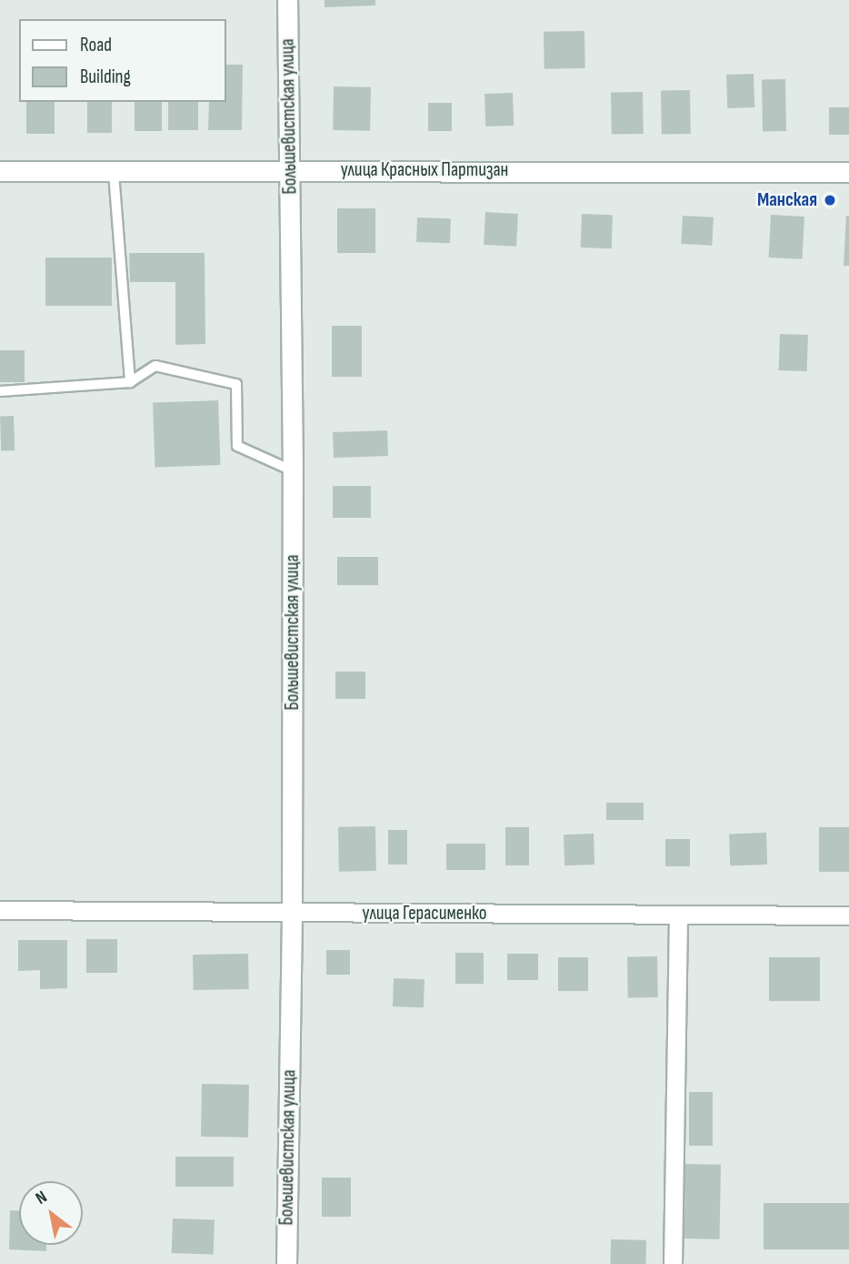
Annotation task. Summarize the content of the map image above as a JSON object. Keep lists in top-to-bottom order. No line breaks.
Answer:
{"streets":{"main road":["Большевистская улица","улица Красных Партизан"],"street":["улица Герасименко"]},"crossings":[["Большевистская улица","улица Красных Партизан"],["Большевистская улица","улица Герасименко"]],"places":["Манская"],"legend":["Road","Building"],"north":"top left"}
